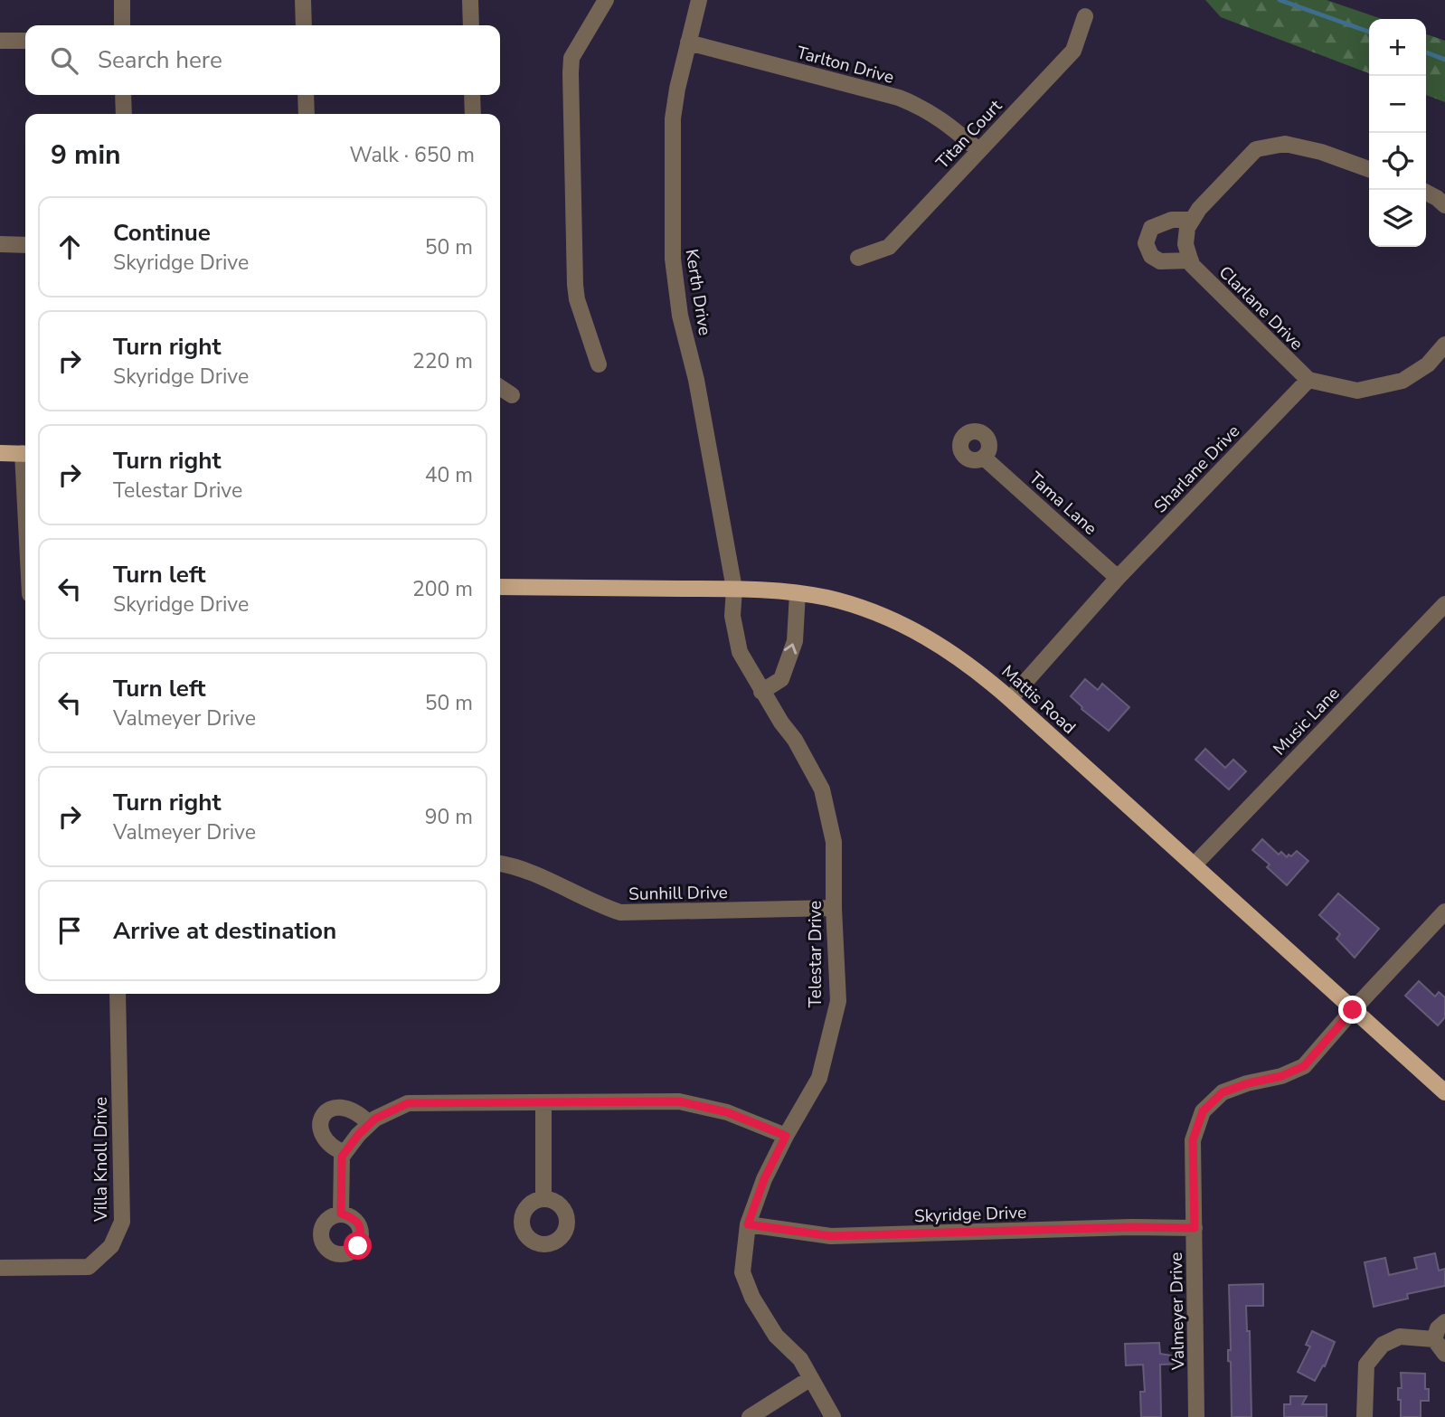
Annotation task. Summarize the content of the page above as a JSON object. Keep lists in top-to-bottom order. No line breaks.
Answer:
{"streets":{"main road":["Mattis Road"],"street":["Tarlton Drive","Titan Court","Kerth Drive","Clarlane Drive","Sharlane Drive","Tama Lane","Music Lane","Sunhill Drive","Telestar Drive","Villa Knoll Drive","Skyridge Drive","Valmeyer Drive"]},"crossings":[["Tarlton Drive","Titan Court"],["Tarlton Drive","Kerth Drive"],["Kerth Drive","Mattis Road"],["Kerth Drive","Telestar Drive"],["Clarlane Drive","Sharlane Drive"],["Sharlane Drive","Tama Lane"],["Sharlane Drive","Mattis Road"],["Mattis Road","Music Lane"],["Mattis Road","Telestar Drive"],["Mattis Road","Valmeyer Drive"],["Sunhill Drive","Telestar Drive"],["Telestar Drive","Skyridge Drive"],["Skyridge Drive","Valmeyer Drive"]],"page":{"map_buttons":["+","−"],"search":"Search here","heading":["9 min","Walk · 650 m"],"list":[["Continue","Skyridge Drive","50 m"],["Turn right","Skyridge Drive","220 m"],["Turn right","Telestar Drive","40 m"],["Turn left","Skyridge Drive","200 m"],["Turn left","Valmeyer Drive","50 m"],["Turn right","Valmeyer Drive","90 m"],"Arrive at destination"]}}
